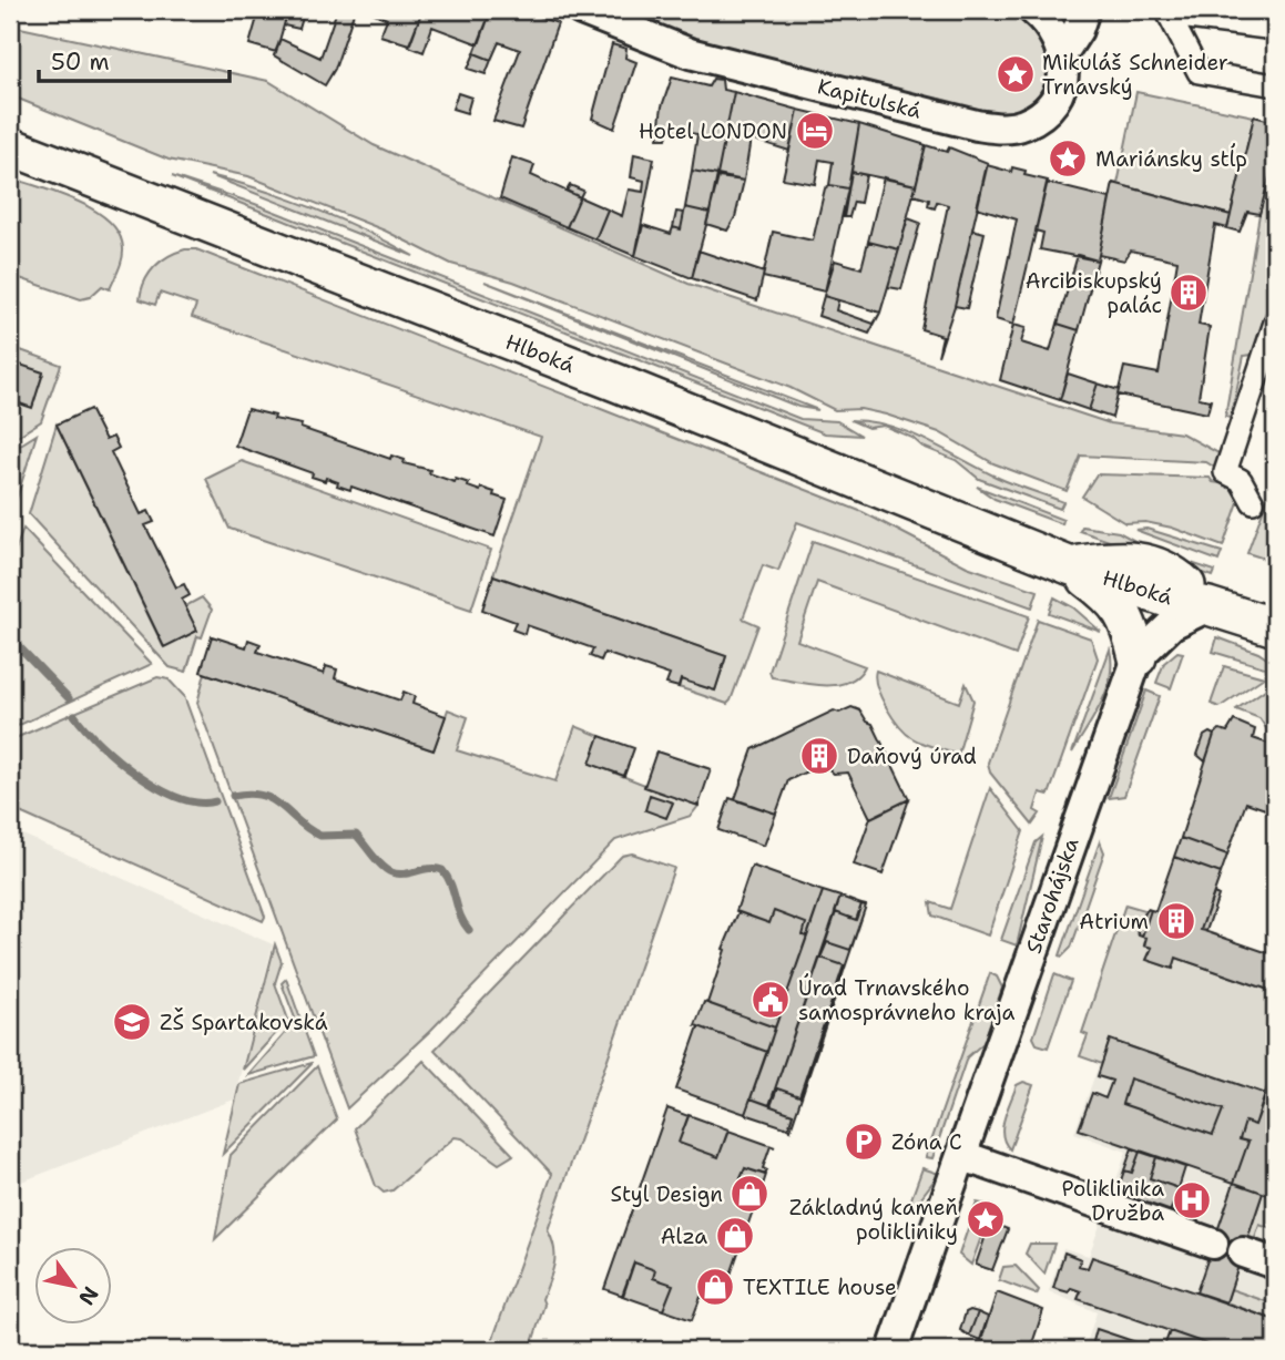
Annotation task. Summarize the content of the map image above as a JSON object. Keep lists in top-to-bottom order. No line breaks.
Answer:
{"streets":{"street":["Kapitulská","Hlboká","Starohájska"]},"crossings":[["Hlboká","Starohájska"]],"places":{"place":["Mikuláš Schneider Trnavský","Mariánsky stĺp","Základný kameň polikliniky"],"hotel":["Hotel LONDON"],"building":["Arcibiskupský palác","Daňový úrad","Atrium"],"public building":["Úrad Trnavského samosprávneho kraja"],"school or university":["ZŠ Spartakovská"],"parking":["Zóna C"],"shop":["Styl Design","Alza","TEXTILE house"],"hospital":["Poliklinika Družba"]},"scale_bar":"50 m","north":"bottom right"}
